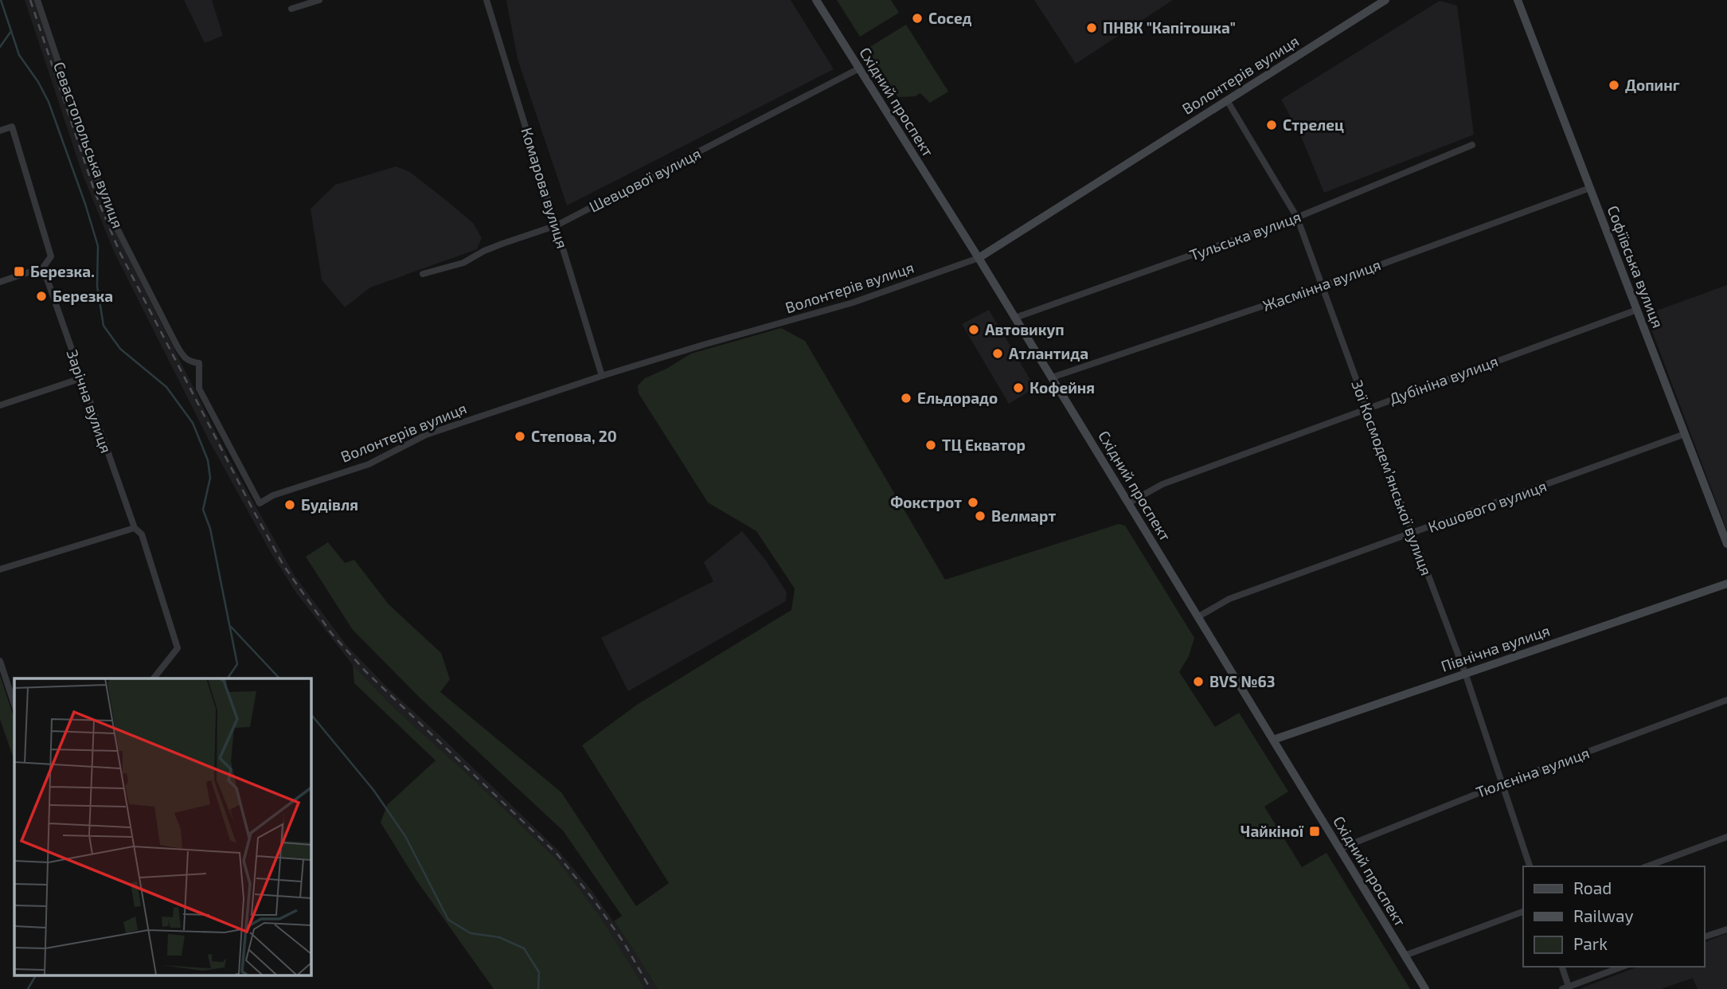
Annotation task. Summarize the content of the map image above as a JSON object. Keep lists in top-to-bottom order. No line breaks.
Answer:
{"streets":{"street":["Волонтерів вулиця","Східний проспект","Севастопольська вулиця","Шевцової вулиця","Комарова вулиця","Тульська вулиця","Софіївська вулиця","Жасмінна вулиця","Дубініна вулиця","Зарічна вулиця","Зої Космодем’янської вулиця","Кошового вулиця","Північна вулиця","Тюлєніна вулиця"]},"crossings":[["Волонтерів вулиця","Східний проспект"],["Волонтерів вулиця","Севастопольська вулиця"],["Волонтерів вулиця","Комарова вулиця"],["Волонтерів вулиця","Зої Космодем’янської вулиця"],["Східний проспект","Шевцової вулиця"],["Східний проспект","Тульська вулиця"],["Східний проспект","Жасмінна вулиця"],["Східний проспект","Дубініна вулиця"],["Східний проспект","Кошового вулиця"],["Східний проспект","Північна вулиця"],["Східний проспект","Тюлєніна вулиця"],["Шевцової вулиця","Комарова вулиця"],["Тульська вулиця","Зої Космодем’янської вулиця"],["Софіївська вулиця","Жасмінна вулиця"],["Софіївська вулиця","Дубініна вулиця"],["Софіївська вулиця","Кошового вулиця"],["Жасмінна вулиця","Зої Космодем’янської вулиця"],["Дубініна вулиця","Зої Космодем’янської вулиця"],["Зої Космодем’янської вулиця","Кошового вулиця"],["Зої Космодем’янської вулиця","Північна вулиця"],["Зої Космодем’янської вулиця","Тюлєніна вулиця"]],"places":{"other":["Сосед","ПНВК \"Капітошка\"","Допинг","Стрелец","Березка","Автовикуп","Атлантида","Кофейня","Ельдорадо","Степова, 20","ТЦ Екватор","Фокстрот","Будівля","Велмарт","BVS №63"],"transit":["Березка.","Чайкіної"]},"legend":["Road","Railway","Park"]}
